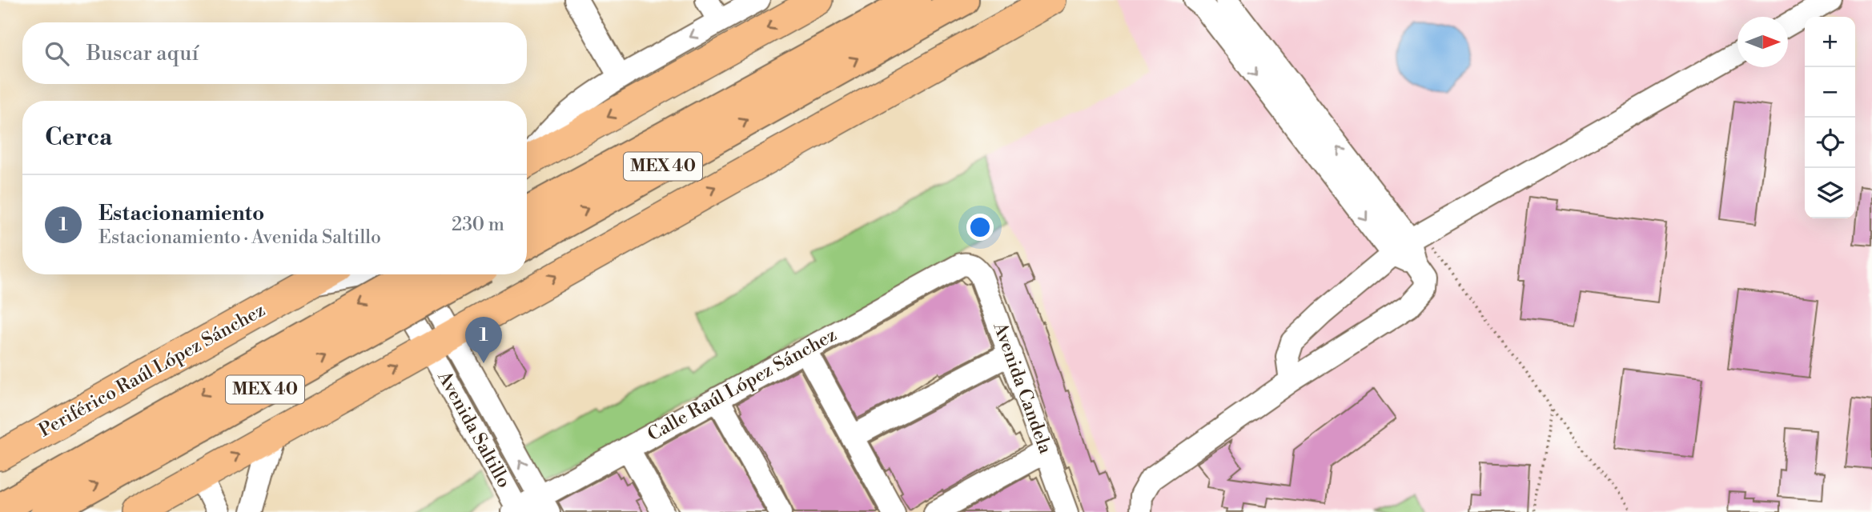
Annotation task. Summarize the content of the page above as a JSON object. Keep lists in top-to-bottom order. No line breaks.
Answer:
{"streets":{"highway":["MEX 40"],"main road":["Periférico Raúl López Sánchez"],"street":["Calle Raúl López Sánchez","Avenida Candela","Avenida Saltillo"]},"crossings":[["Periférico Raúl López Sánchez","Avenida Saltillo"],["Calle Raúl López Sánchez","Avenida Candela"],["Calle Raúl López Sánchez","Avenida Saltillo"]],"north":"right","page":{"map_buttons":["+","−"],"search":"Buscar aquí","heading":"Cerca","list":[{"mark":"1","name":"Estacionamiento","note":"Estacionamiento · Avenida Saltillo","value":"230 m"}],"pins":"1"}}
